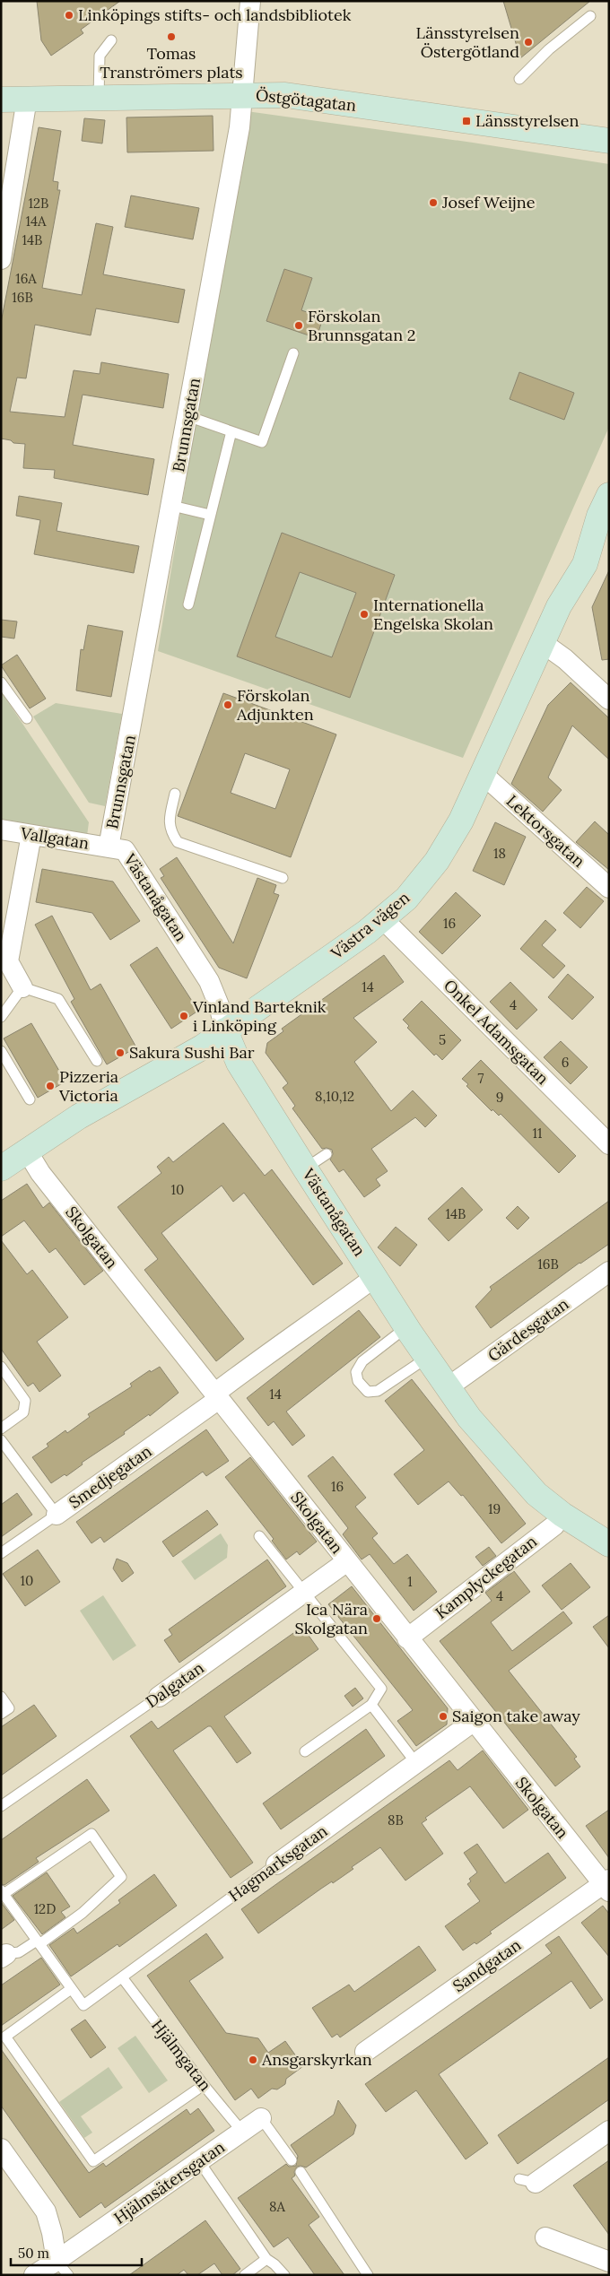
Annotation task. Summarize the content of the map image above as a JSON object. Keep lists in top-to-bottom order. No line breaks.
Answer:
{"streets":{"main road":["Östgötagatan","Västanågatan","Västra vägen"],"street":["Brunnsgatan","Lektorsgatan","Vallgatan","Onkel Adamsgatan","Skolgatan","Gärdesgatan","Smedjegatan","Kamplyckegatan","Dalgatan","Hagmarksgatan","Sandgatan","Hjälmsätersgatan"],"lane":["Hjälmgatan"]},"crossings":[["Östgötagatan","Brunnsgatan"],["Brunnsgatan","Vallgatan"],["Brunnsgatan","Västanågatan"],["Lektorsgatan","Västra vägen"],["Vallgatan","Västanågatan"],["Västanågatan","Västra vägen"],["Västanågatan","Gärdesgatan"],["Västanågatan","Smedjegatan"],["Västanågatan","Kamplyckegatan"],["Västra vägen","Onkel Adamsgatan"],["Västra vägen","Skolgatan"],["Skolgatan","Smedjegatan"],["Skolgatan","Kamplyckegatan"],["Skolgatan","Dalgatan"],["Skolgatan","Hagmarksgatan"],["Skolgatan","Sandgatan"],["Hagmarksgatan","Hjälmgatan"],["Hjälmgatan","Hjälmsätersgatan"]],"places":{"other":["Linköpings stifts- och landsbibliotek","Tomas Tranströmers plats","Länsstyrelsen Östergötland","Josef Weijne","Förskolan Brunnsgatan 2","Internationella Engelska Skolan","Förskolan Adjunkten","Vinland Barteknik i Linköping","Sakura Sushi Bar","Pizzeria Victoria","Ica Nära Skolgatan","Saigon take away","Ansgarskyrkan"],"transit":["Länsstyrelsen"]},"house_numbers":["12B","14A","14B","16A","16B","18","16","14","4","5","6","7","8,10,12","9","11","10","14B","16B","14","16","19","10","1","4","8B","12D","8A"],"scale_bar":"50 m"}
